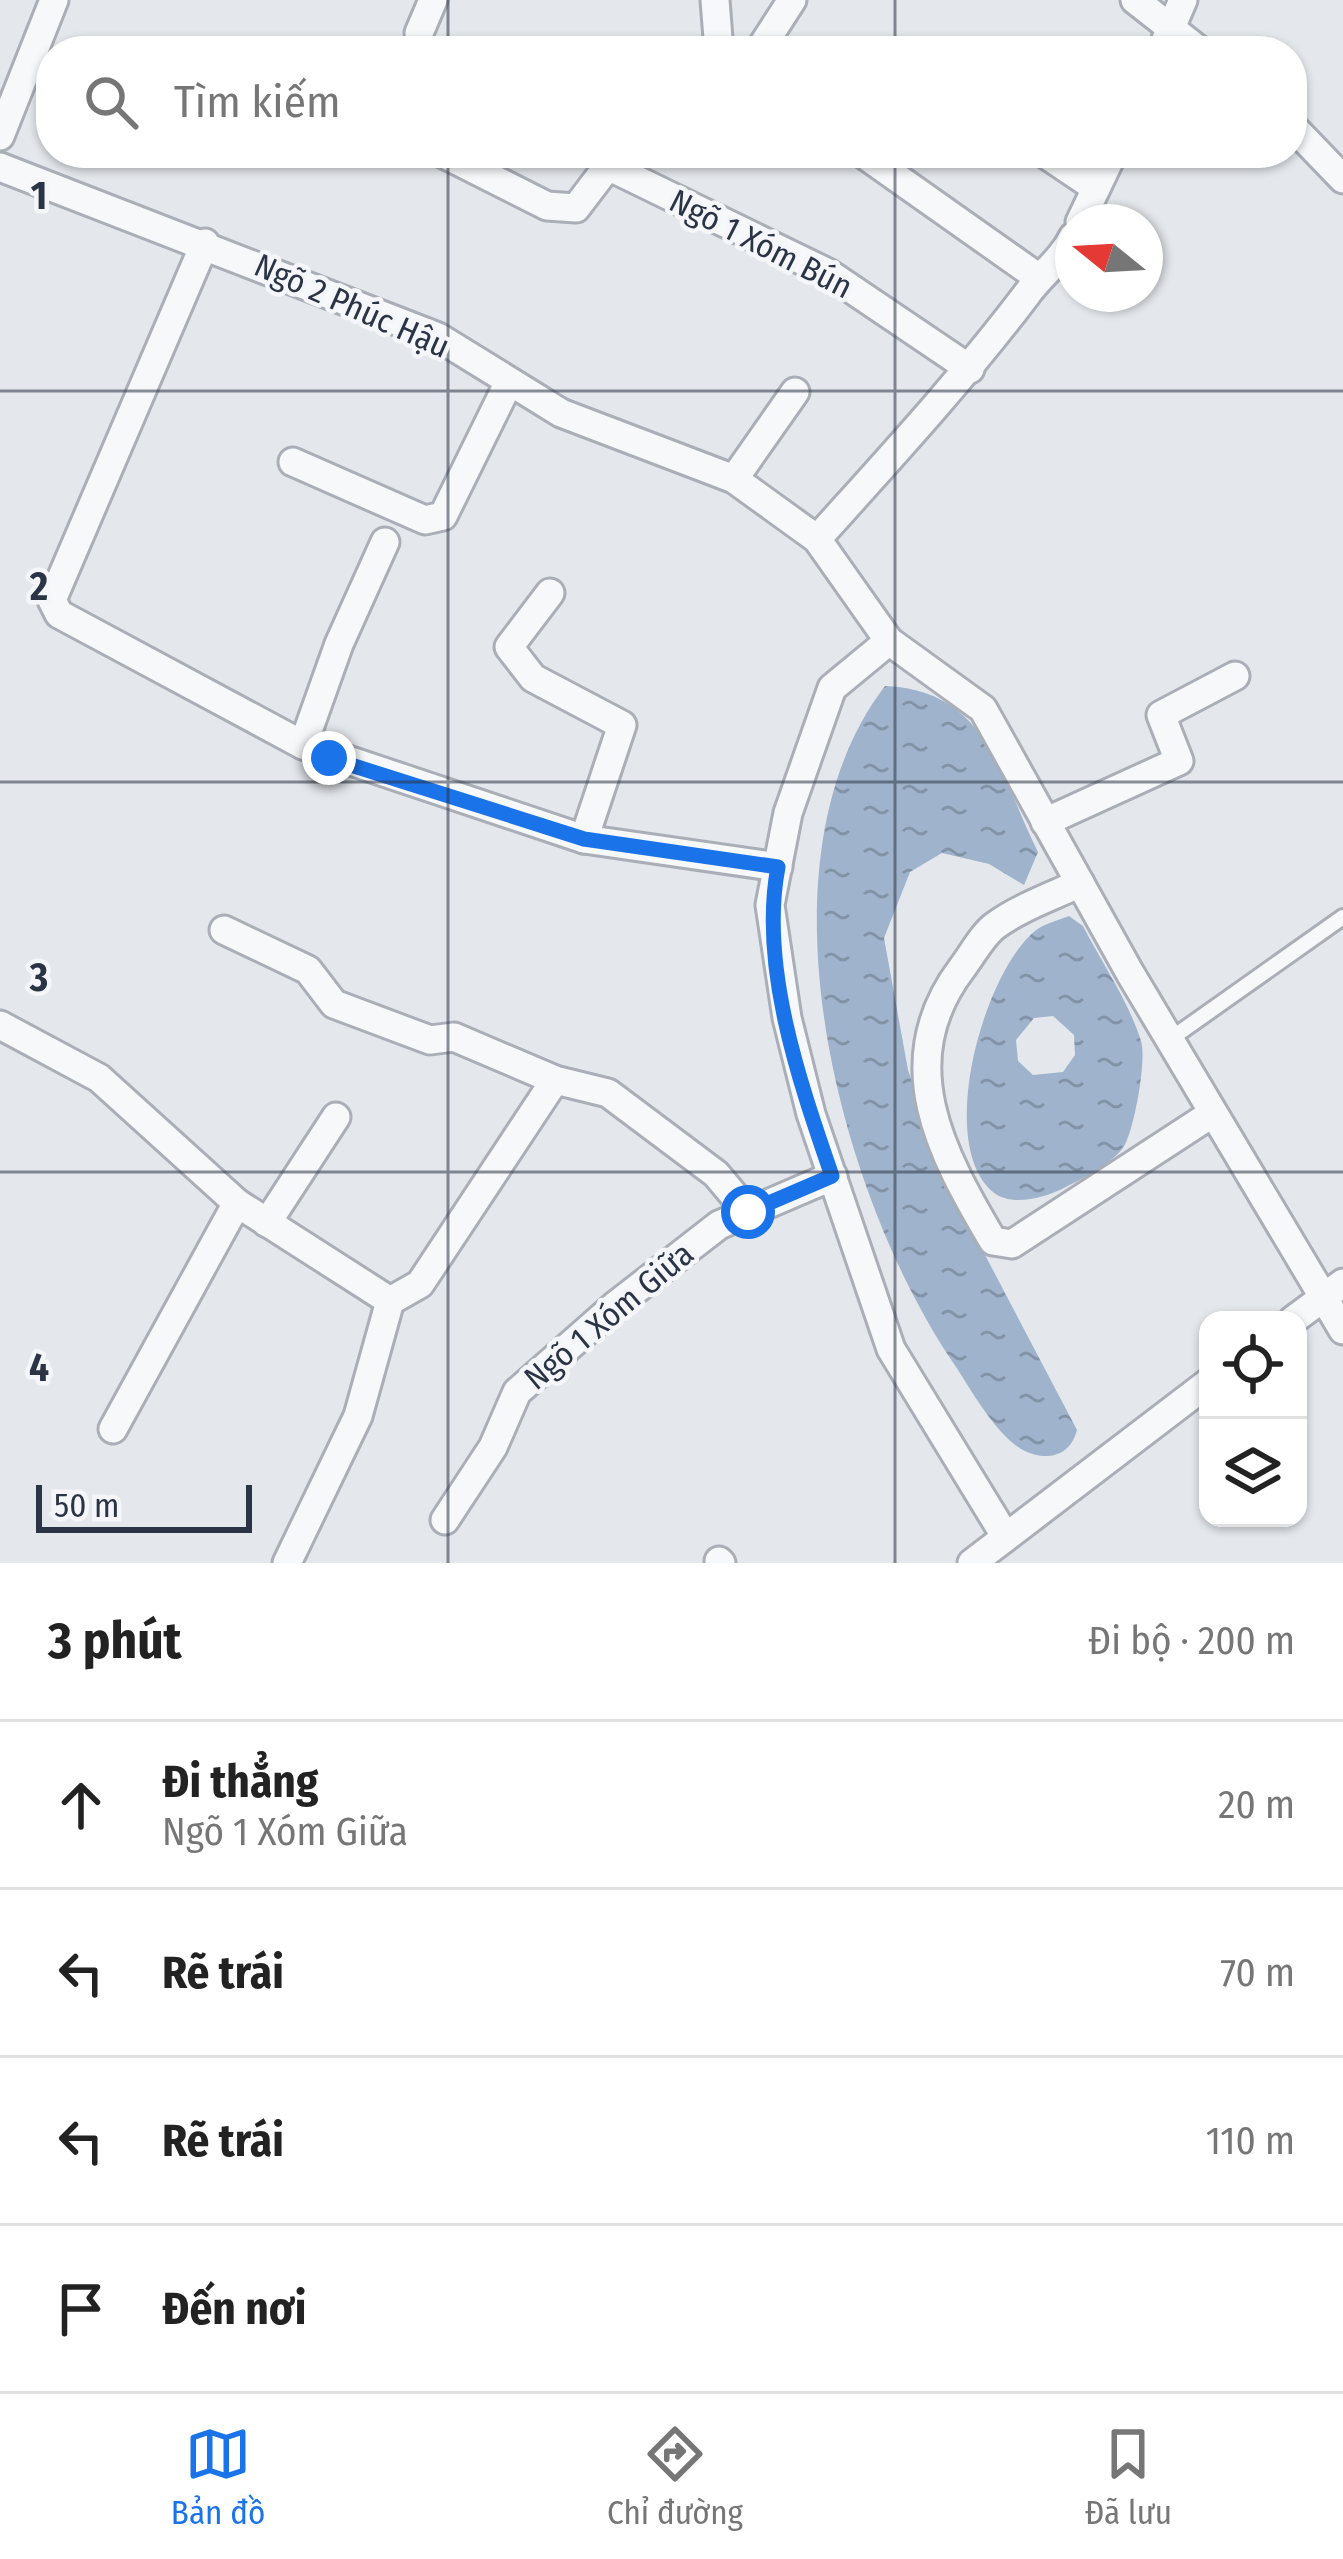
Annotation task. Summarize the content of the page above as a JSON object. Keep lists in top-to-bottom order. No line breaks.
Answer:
{"streets":{"street":["Ngõ 1 Xóm Bún","Ngõ 2 Phúc Hậu","Ngõ 1 Xóm Giữa"]},"scale_bar":"50 m","north":"left","page":{"search":"Tìm kiếm","scale":"50 m","heading":["3 phút","Đi bộ · 200 m"],"list":[["Đi thẳng","Ngõ 1 Xóm Giữa","20 m"],["Rẽ trái","70 m"],["Rẽ trái","110 m"],"Đến nơi"],"nav":["Bản đồ","Chỉ đường","Đã lưu"]},"grid":{"rows":["1","2","3","4"]}}
